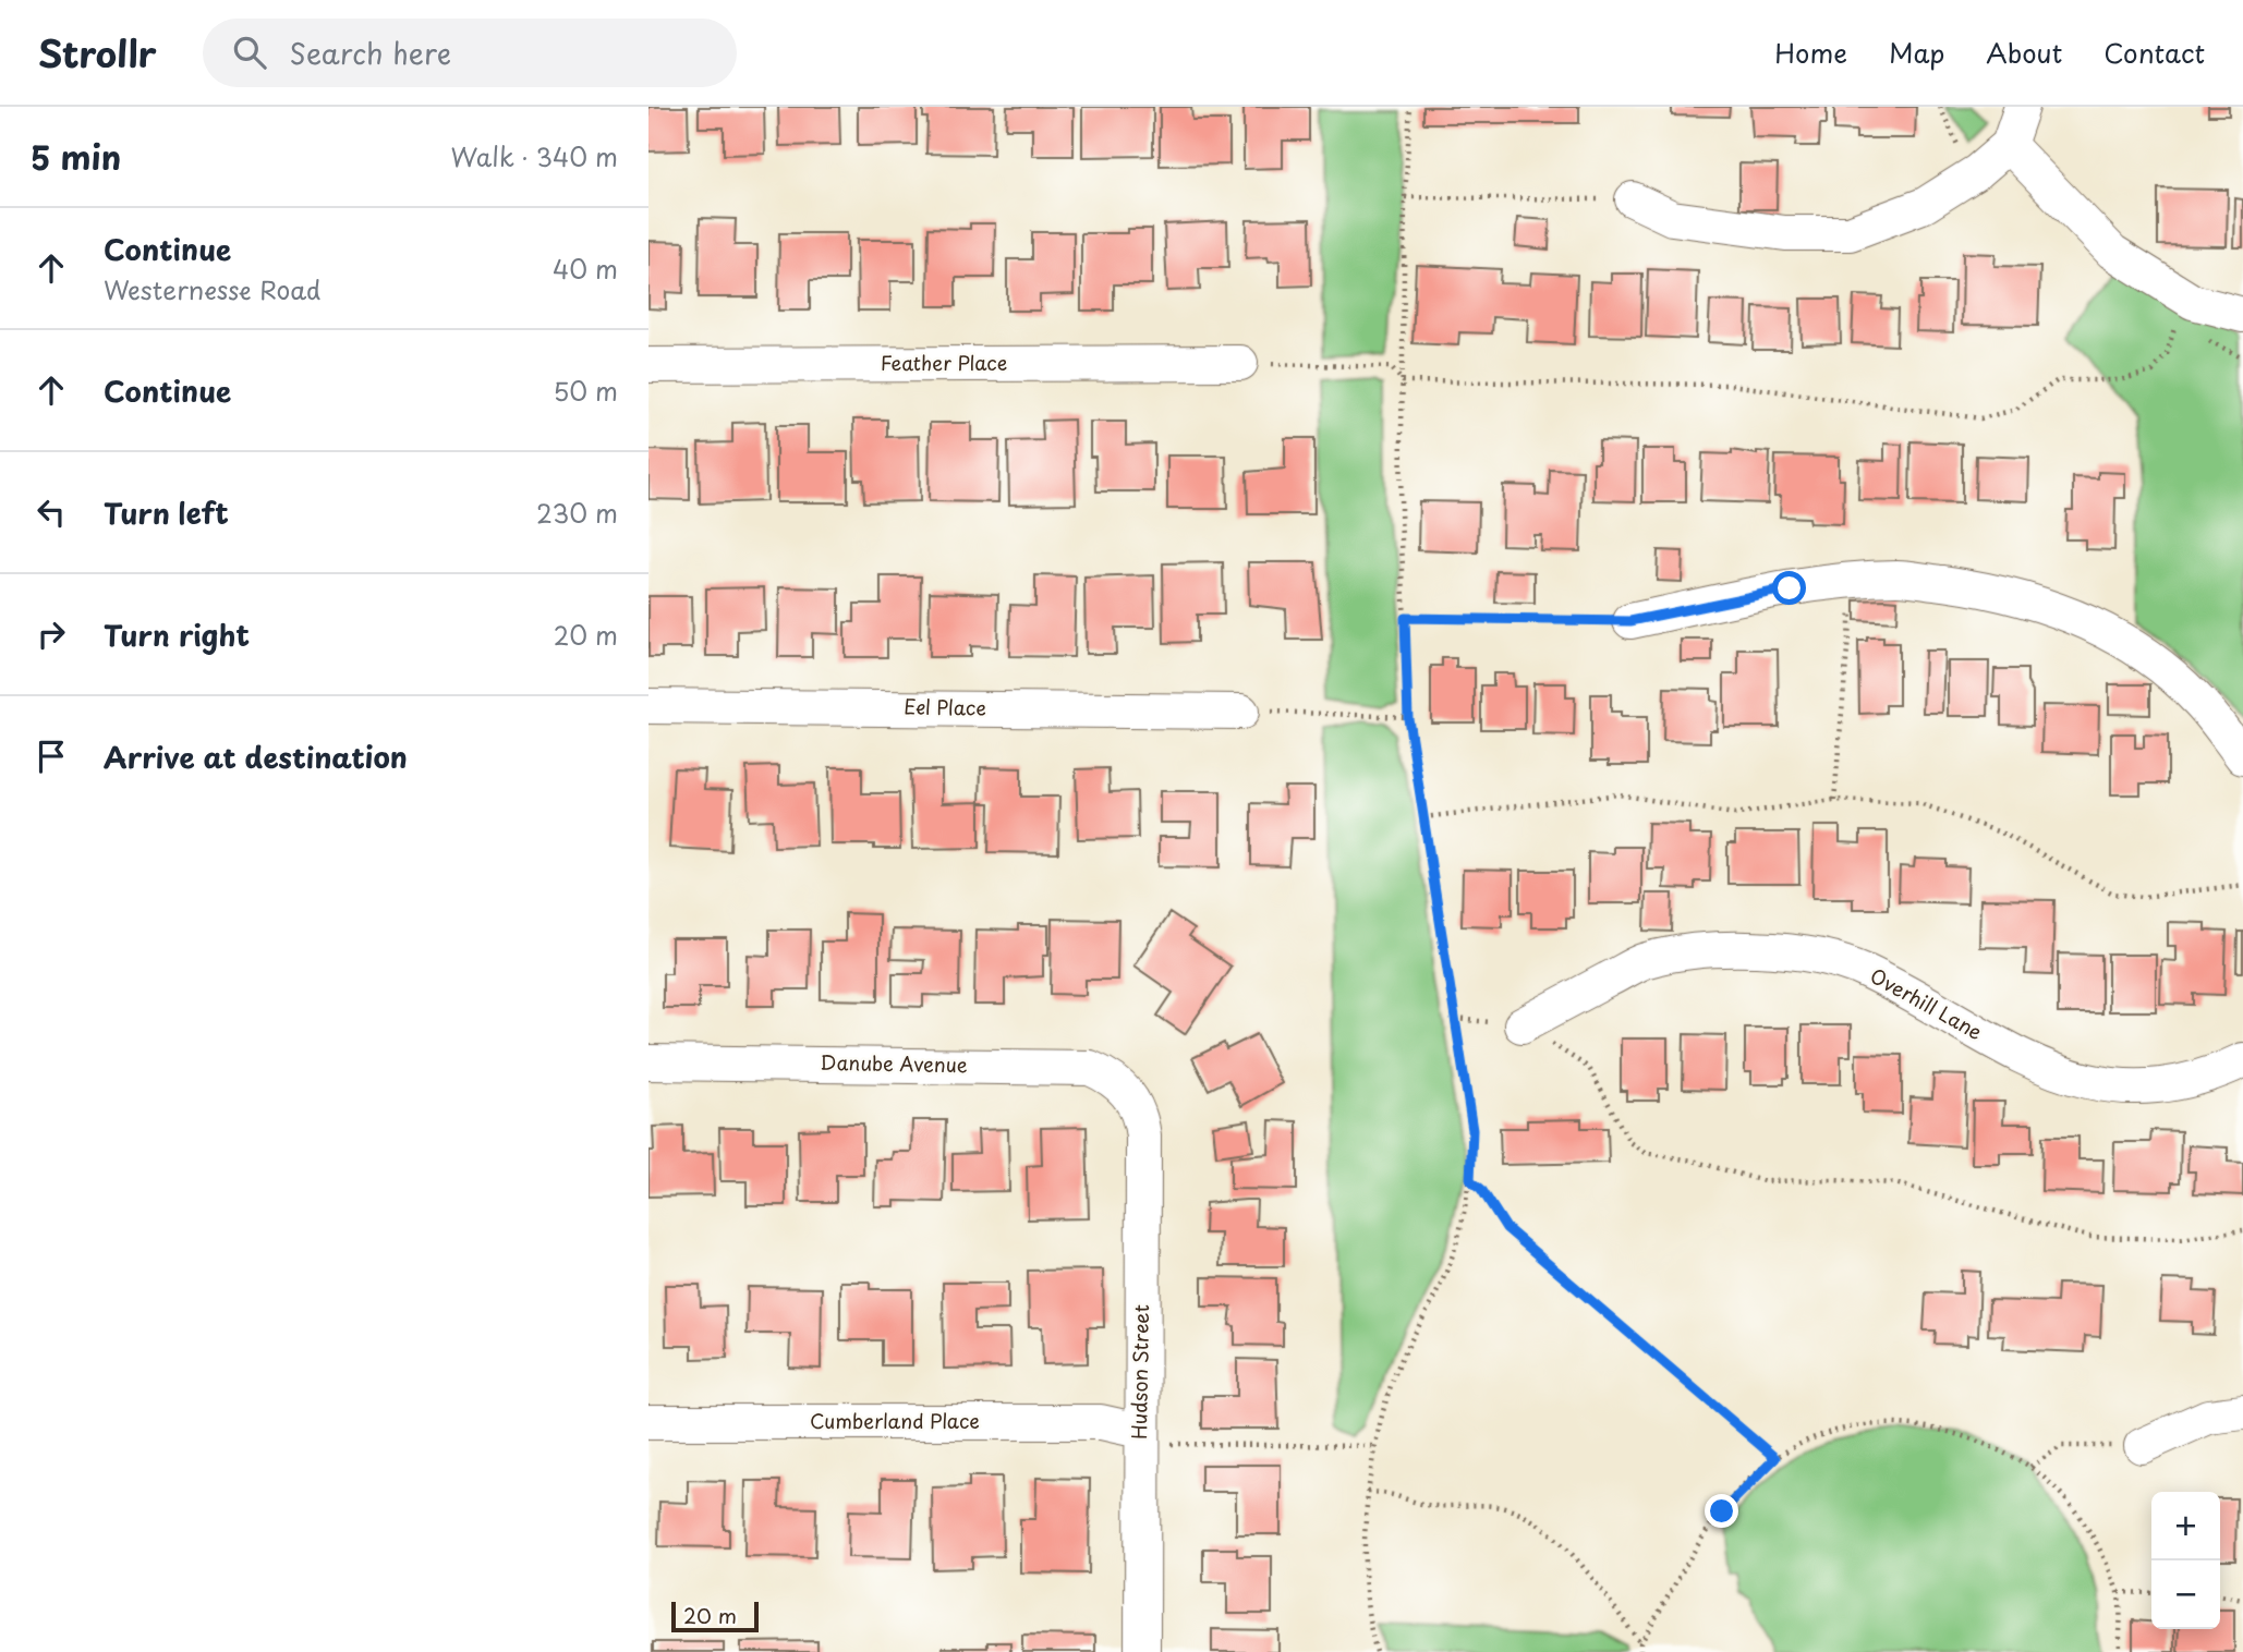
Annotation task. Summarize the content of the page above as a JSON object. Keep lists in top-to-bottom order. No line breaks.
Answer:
{"streets":{"street":["Feather Place","Eel Place","Overhill Lane","Danube Avenue","Hudson Street","Cumberland Place"]},"crossings":[["Danube Avenue","Hudson Street"],["Hudson Street","Cumberland Place"]],"scale_bar":"20 m","page":{"header":"Strollr","search":"Search here","nav":["Home","Map","About","Contact"],"heading":["5 min","Walk · 340 m"],"list":[["Continue","Westernesse Road","40 m"],["Continue","50 m"],["Turn left","230 m"],["Turn right","20 m"],"Arrive at destination"],"map_buttons":["+","−"],"scale":"20 m"}}
